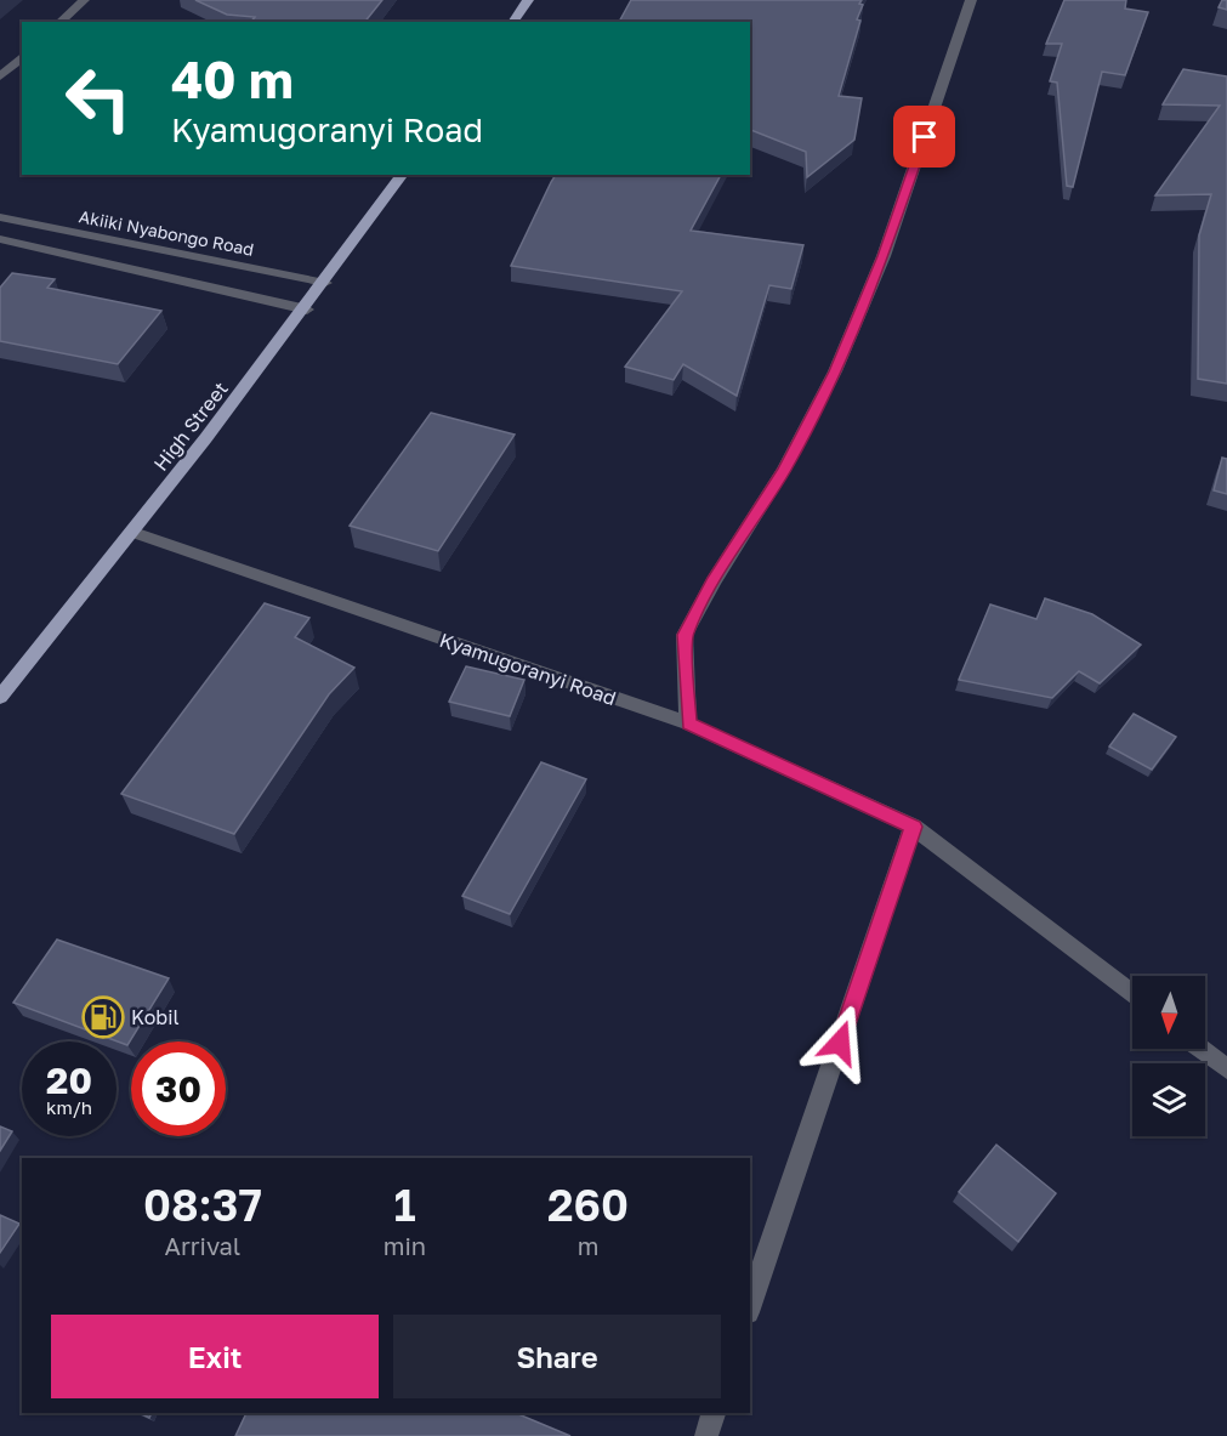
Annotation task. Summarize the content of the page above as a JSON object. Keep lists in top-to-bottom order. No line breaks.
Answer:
{"streets":{"main road":["High Street"],"street":["Akiiki Nyabongo Road","Kyamugoranyi Road"]},"crossings":[["Akiiki Nyabongo Road","High Street"],["High Street","Kyamugoranyi Road"]],"places":{"fuel station":["Kobil"]},"north":"bottom","page":{"turn":["40 m","Kyamugoranyi Road"],"speed":"20 km/h","limit":"30","eta":["08:37","Arrival","1","min","260","m"],"buttons":["Exit","Share"]}}
